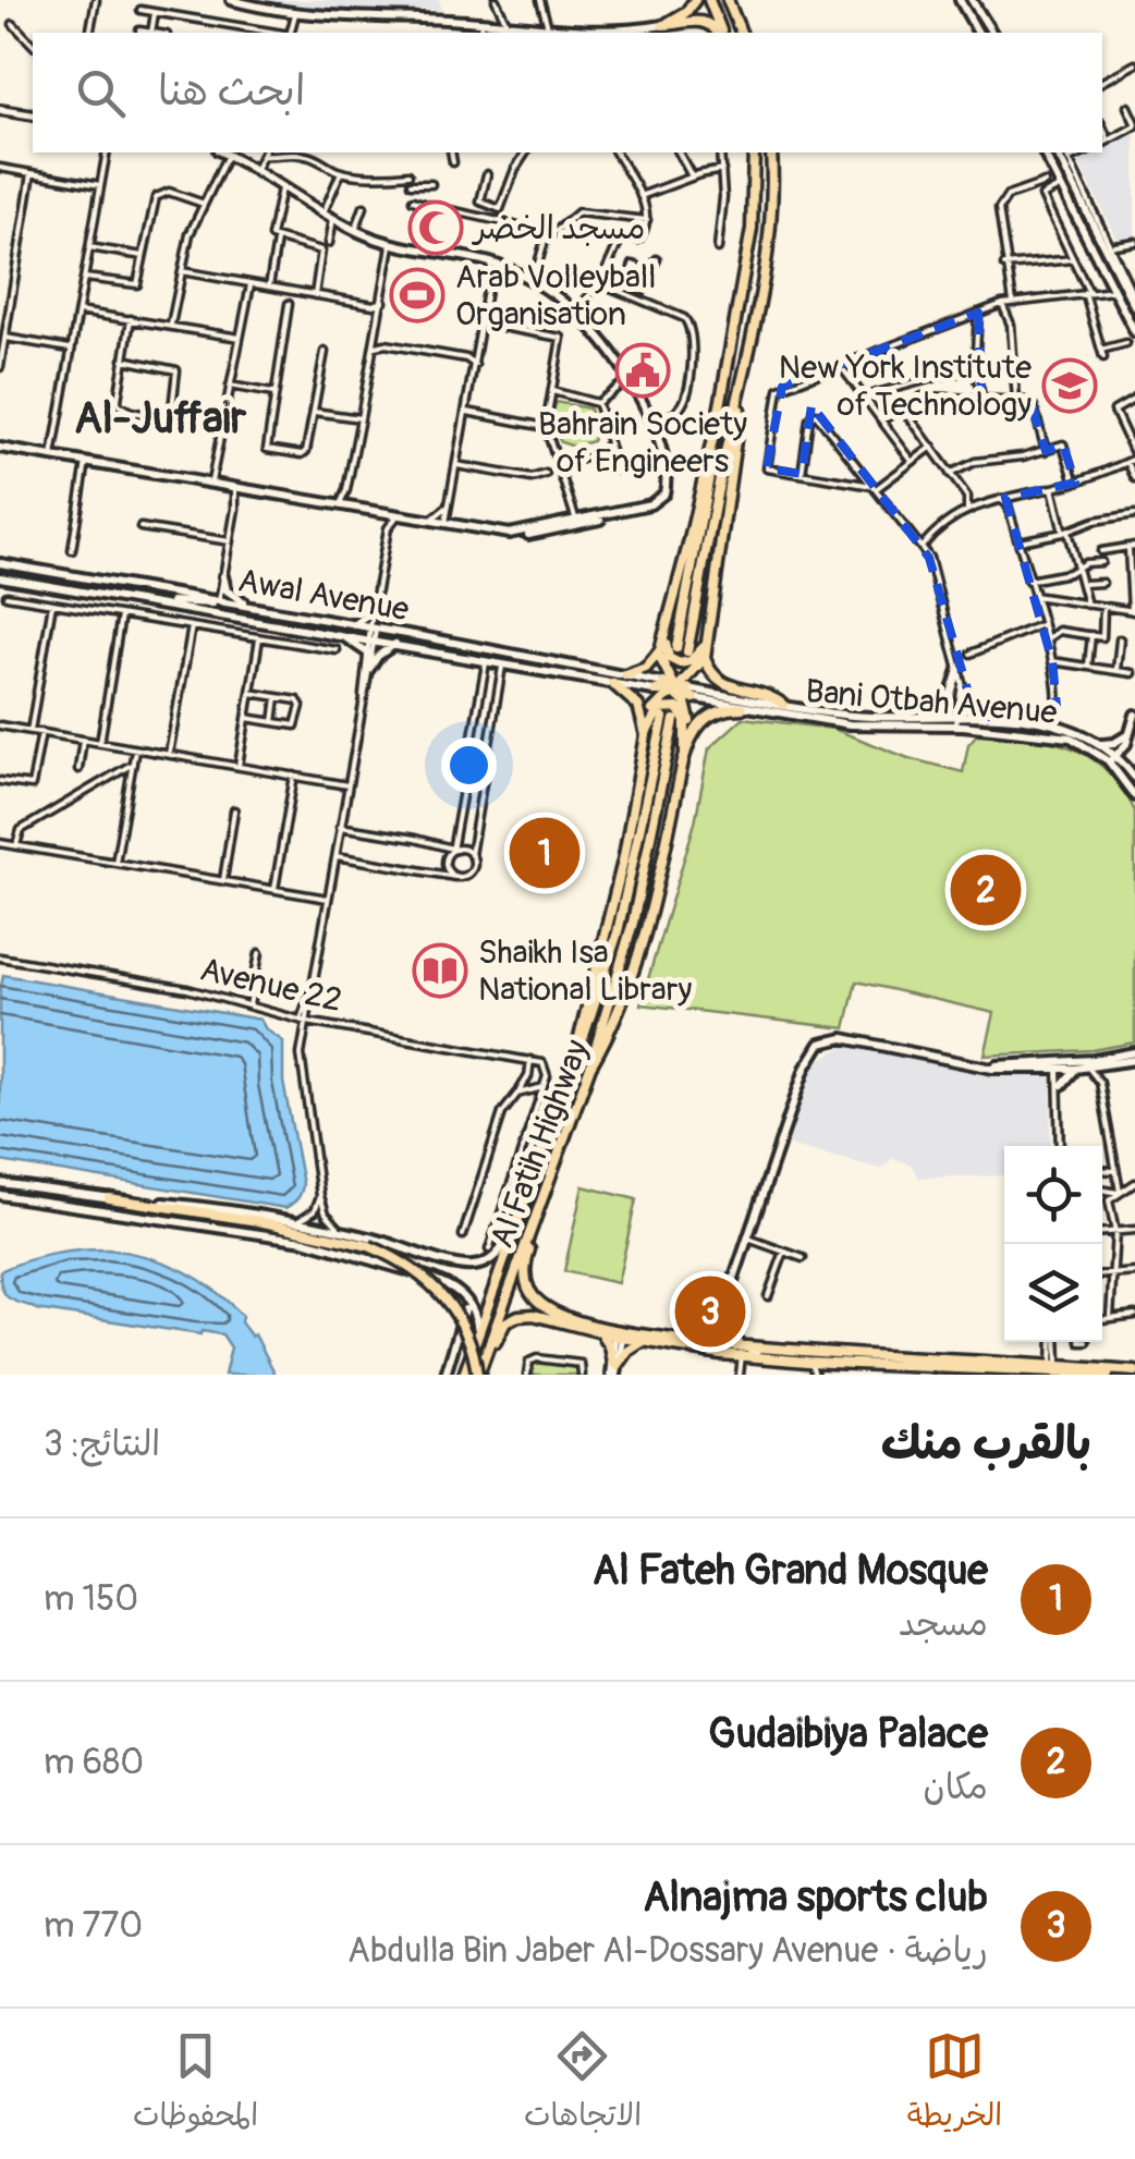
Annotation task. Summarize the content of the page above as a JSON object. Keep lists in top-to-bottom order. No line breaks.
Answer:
{"streets":{"main road":["Al Fatih Highway"],"street":["Awal Avenue","Bani Otbah Avenue","Avenue 22"]},"crossings":[["Awal Avenue","Bani Otbah Avenue"],["Bani Otbah Avenue","Al Fatih Highway"]],"districts":["Al-Juffair"],"places":{"mosque":["مسجد الخضر"],"sports":["Arab Volleyball Organisation"],"public building":["Bahrain Society of Engineers"],"school or university":["New York Institute of Technology"],"library":["Shaikh Isa National Library"]},"page":{"search":"ابحث هنا","pins":["1","2","3"],"heading":["بالقرب منك","النتائج: 3"],"list":[{"mark":"1","name":"Al Fateh Grand Mosque","note":"مسجد","value":"150 m"},{"mark":"2","name":"Gudaibiya Palace","note":"مكان","value":"680 m"},{"mark":"3","name":"Alnajma sports club","note":"رياضة · Abdulla Bin Jaber Al-Dossary Avenue","value":"770 m"}],"nav":["الخريطة","الاتجاهات","المحفوظات"]}}
